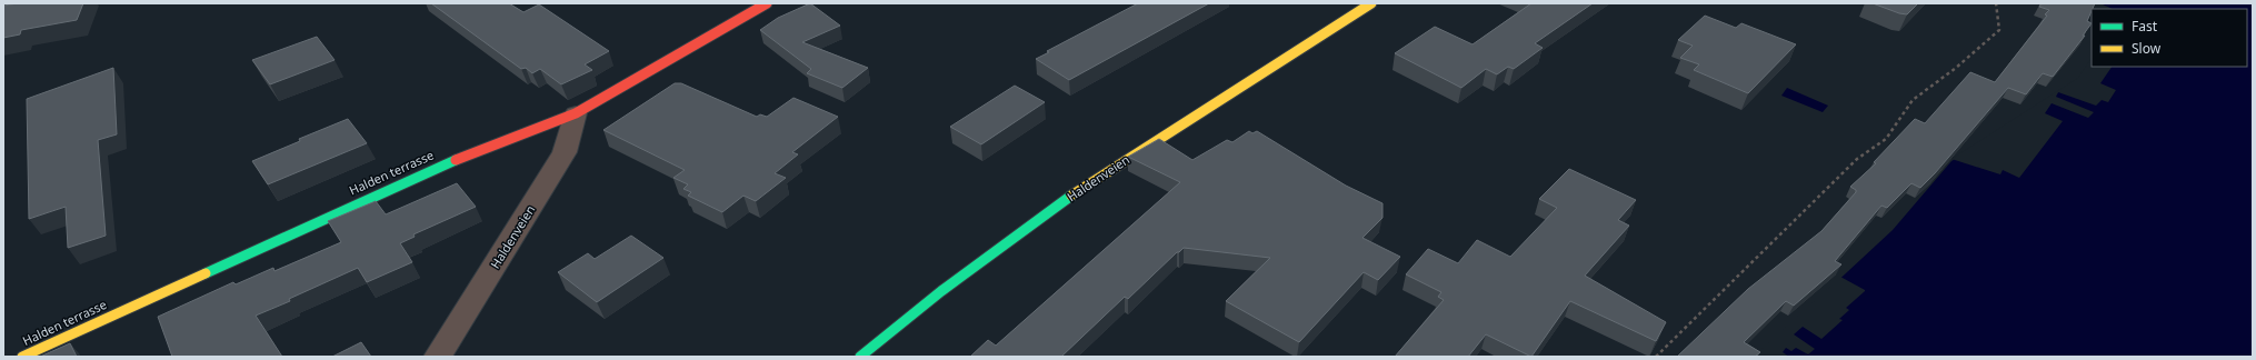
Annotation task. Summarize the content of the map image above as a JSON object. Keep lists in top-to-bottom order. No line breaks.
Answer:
{"streets":{"street":["Halden terrasse","Haldenveien"]},"crossings":[["Halden terrasse","Haldenveien"]],"legend":["Fast","Slow"]}
